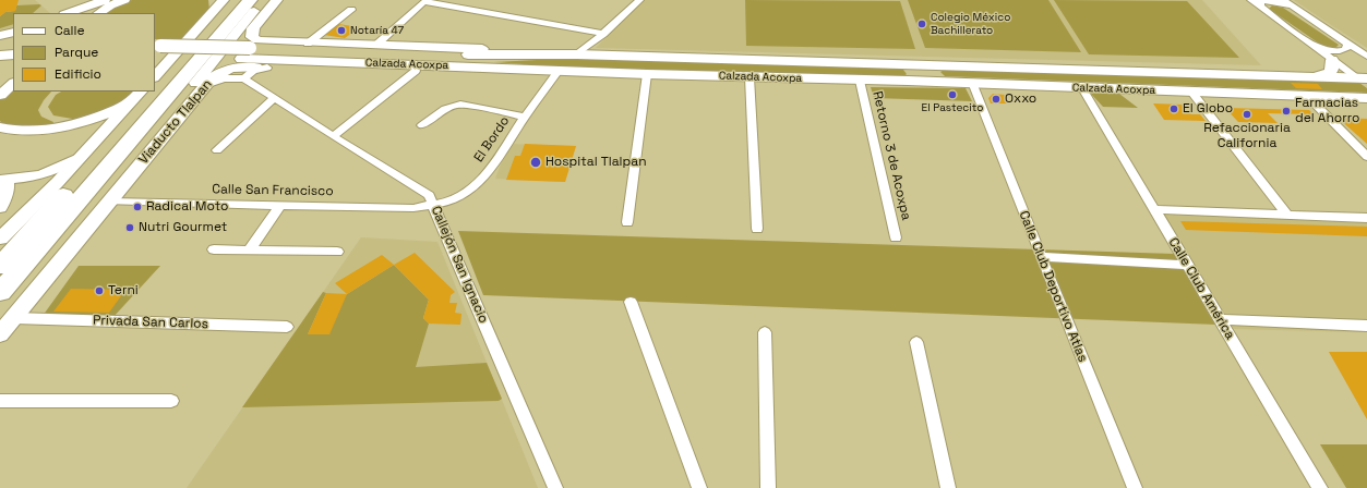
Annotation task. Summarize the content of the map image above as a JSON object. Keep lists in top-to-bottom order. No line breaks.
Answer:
{"streets":{"highway":["Viaducto Tlalpan"],"main road":["Calzada Acoxpa"],"street":["El Bordo","Retorno 3 de Acoxpa","Calle San Francisco","Callejón San Ignacio","Calle Club Deportivo Atlas","Calle Club América","Privada San Carlos"]},"crossings":[["Calzada Acoxpa","Viaducto Tlalpan"],["Calzada Acoxpa","El Bordo"],["Calzada Acoxpa","Retorno 3 de Acoxpa"],["Calzada Acoxpa","Calle Club Deportivo Atlas"],["Calzada Acoxpa","Calle Club América"],["Viaducto Tlalpan","El Bordo"],["Viaducto Tlalpan","Calle San Francisco"],["Viaducto Tlalpan","Privada San Carlos"],["El Bordo","Calle San Francisco"],["El Bordo","Callejón San Ignacio"],["Calle San Francisco","Callejón San Ignacio"]],"places":["Colegio México Bachillerato","Notaría 47","El Pastecito","Oxxo","El Globo","Farmacias del Ahorro","Refaccionaria California","Hospital Tlalpan","Radical Moto","Nutri Gourmet","Terni"],"legend":["Calle","Parque","Edificio"]}
